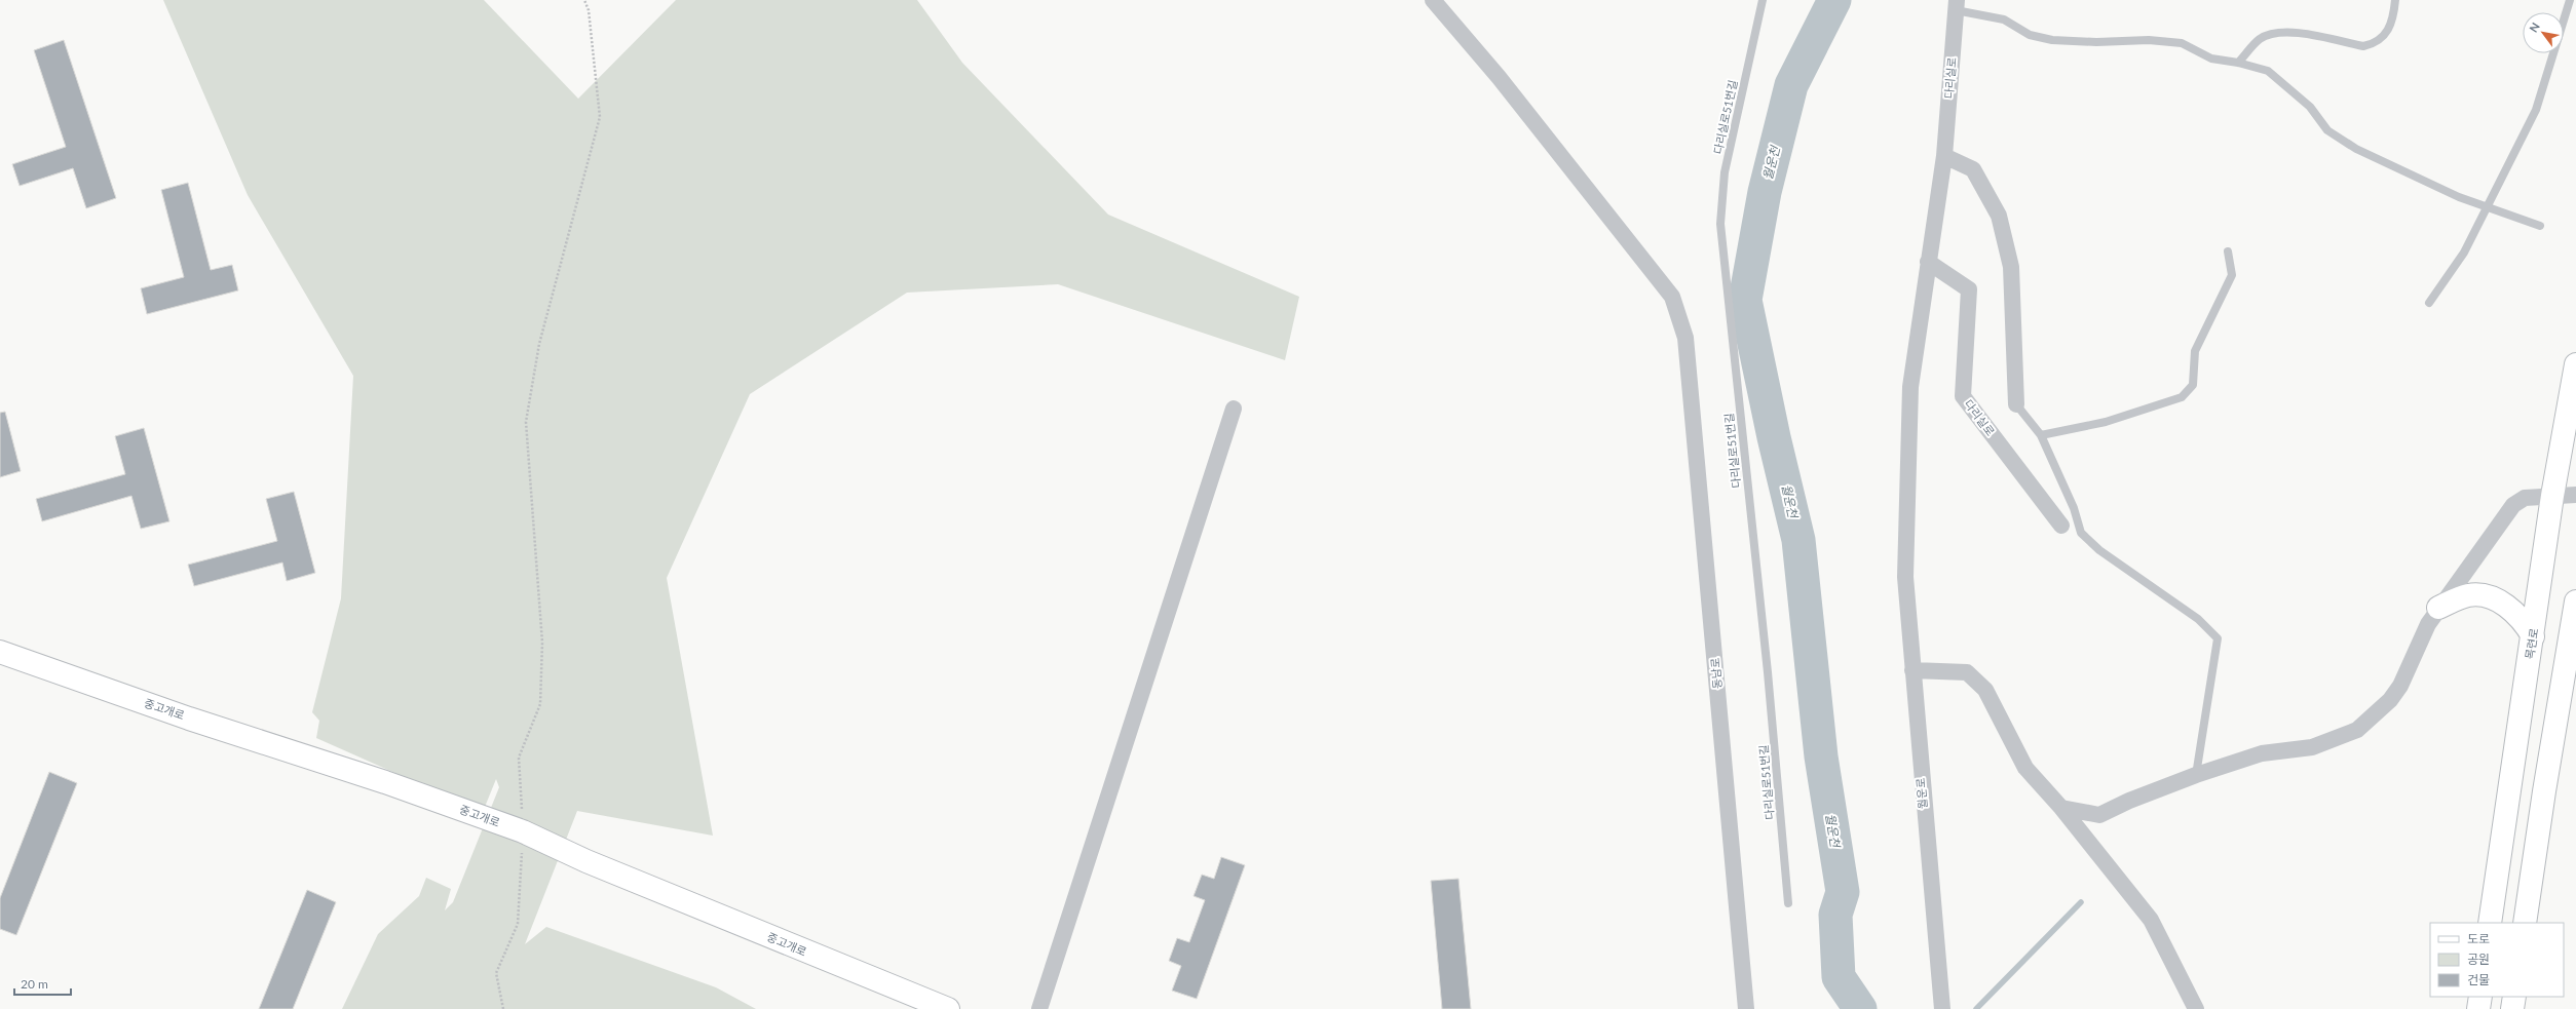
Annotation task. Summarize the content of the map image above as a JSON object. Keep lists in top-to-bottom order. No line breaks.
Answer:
{"streets":{"street":["다리실로","목련로","동남로","중고개로","월운로"],"lane":["다리실로51번길"]},"crossings":[["다리실로","월운로"]],"water":["월운천"],"legend":["도로","공원","건물"],"scale_bar":"20 m","north":"top left"}
